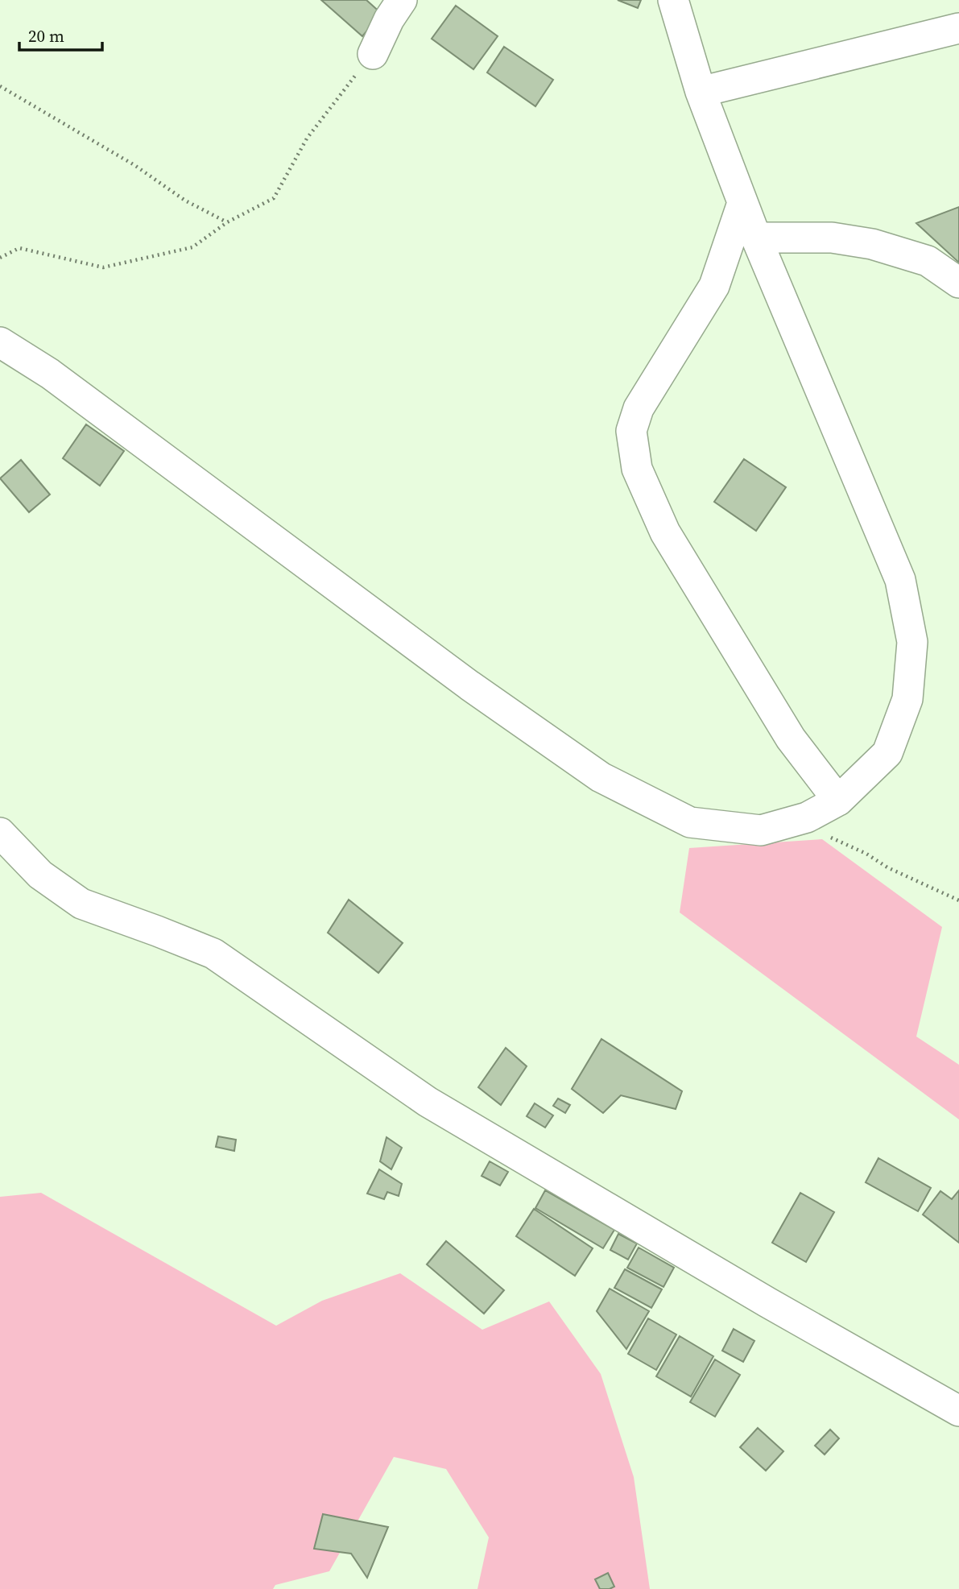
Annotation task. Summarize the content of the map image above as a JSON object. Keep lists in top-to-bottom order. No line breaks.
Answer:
{"scale_bar":"20 m"}
